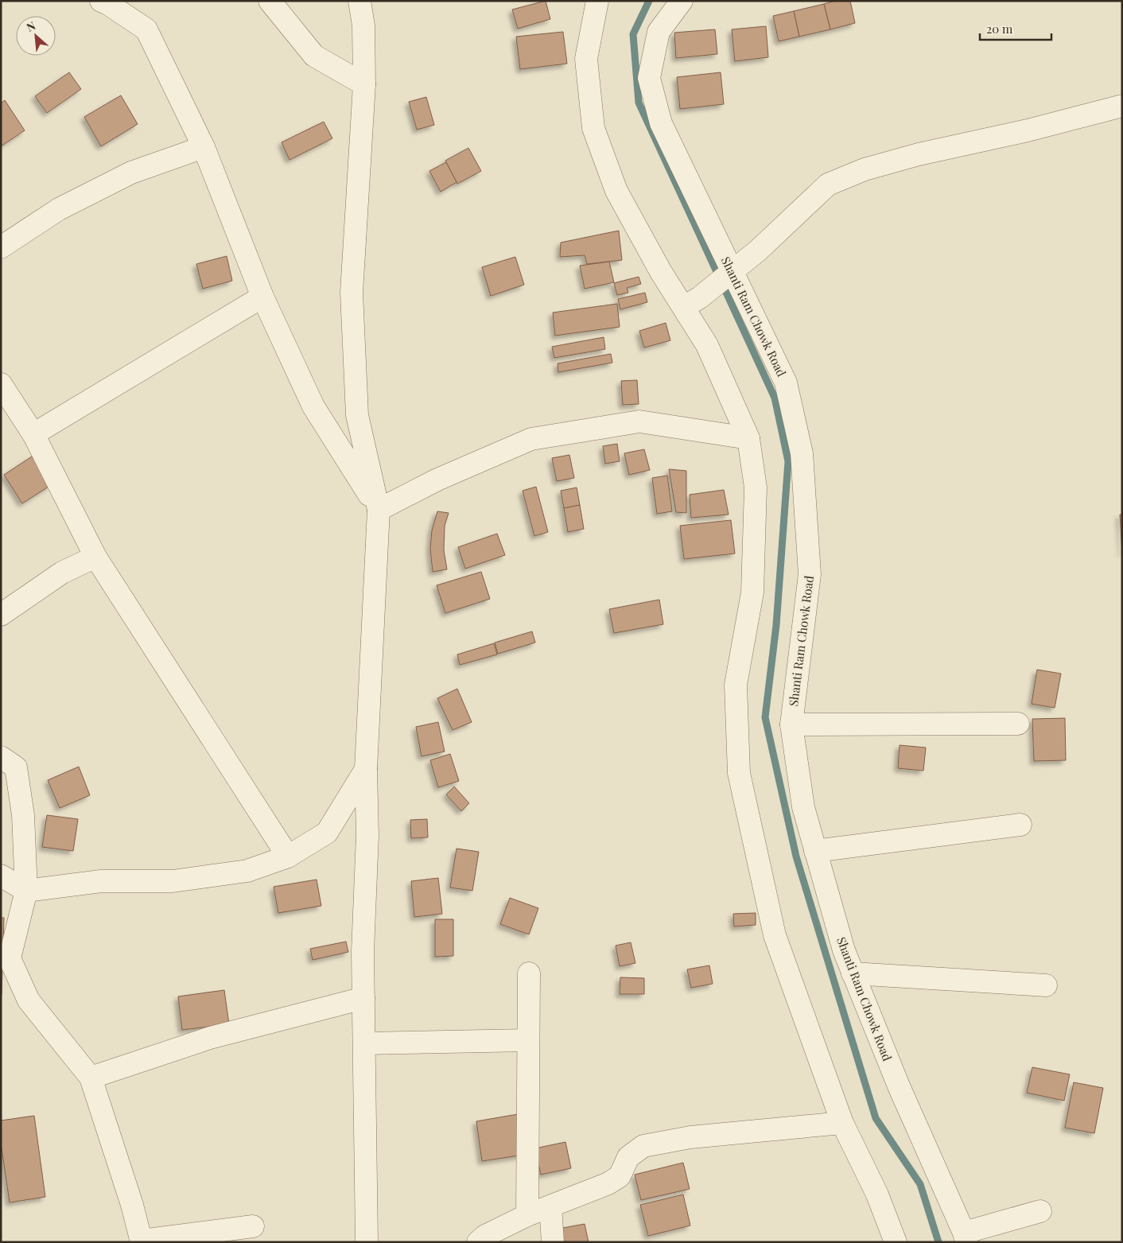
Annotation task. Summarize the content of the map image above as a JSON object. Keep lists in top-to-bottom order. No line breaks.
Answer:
{"streets":{"street":["Shanti Ram Chowk Road"]},"scale_bar":"20 m","north":"top left"}
